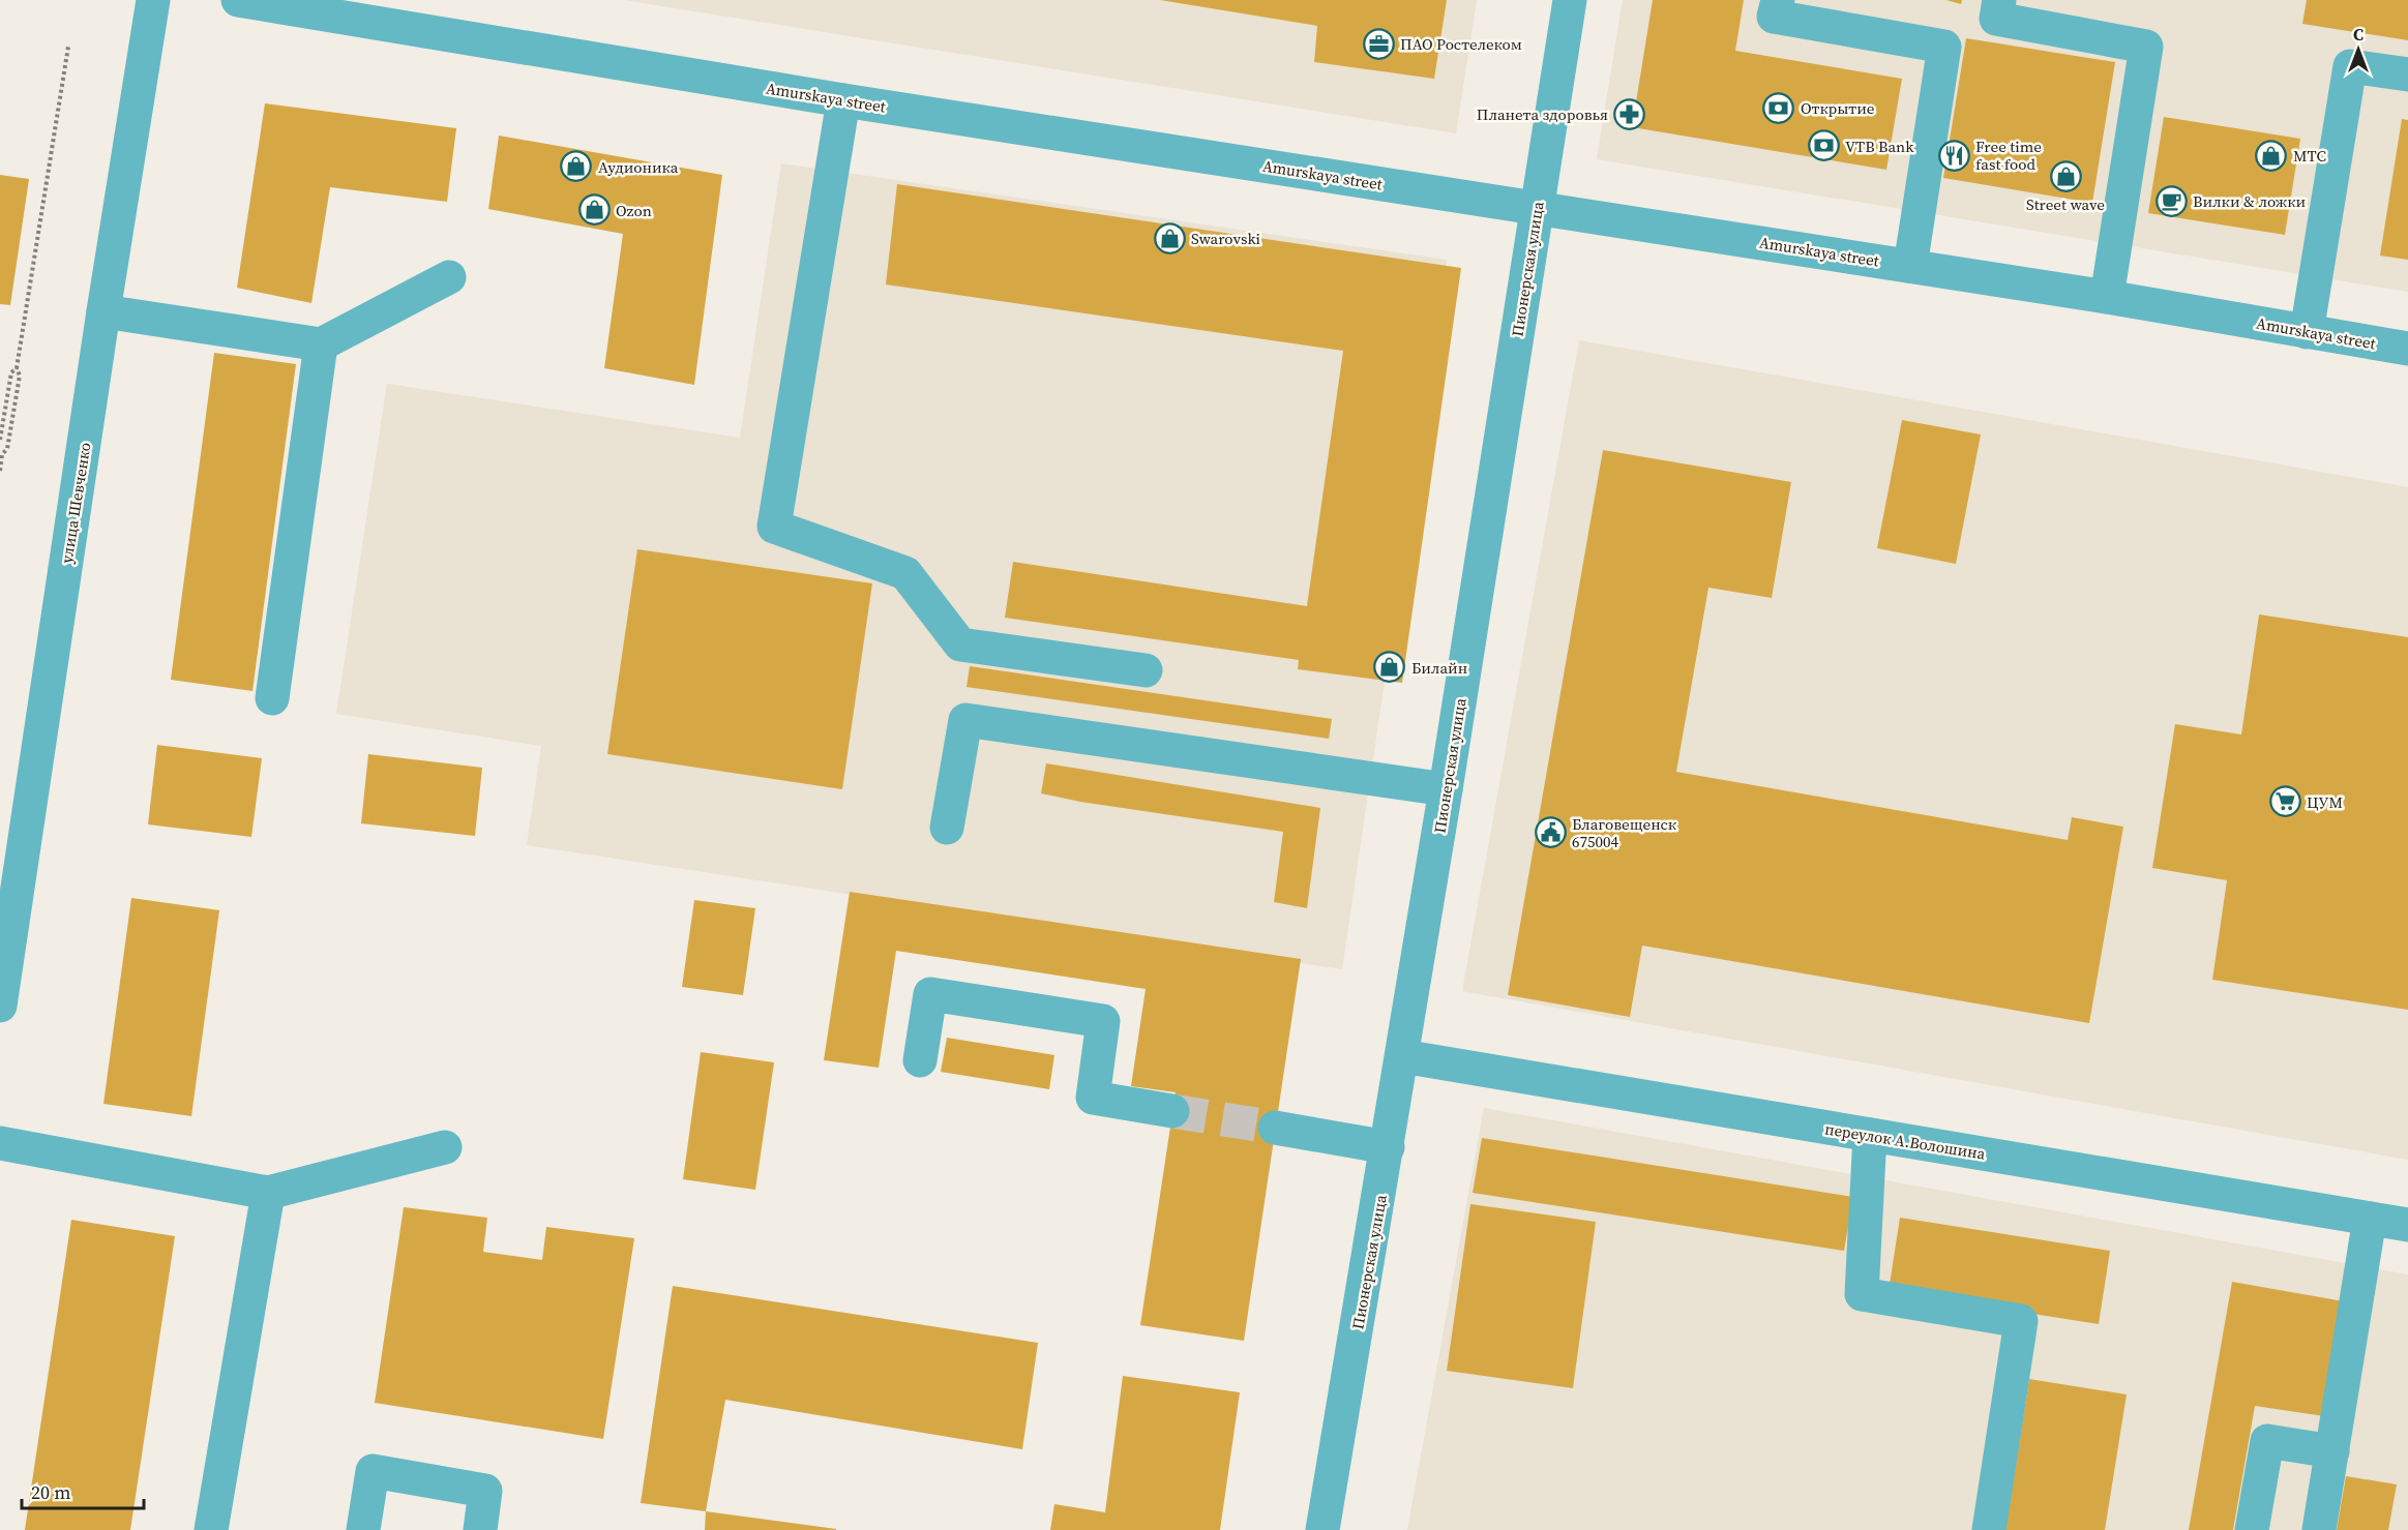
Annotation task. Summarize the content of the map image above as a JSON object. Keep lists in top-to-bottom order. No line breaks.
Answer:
{"streets":{"street":["Amurskaya street","Пионерская улица","улица Шевченко","переулок А.Волошина"]},"crossings":[["Amurskaya street","Пионерская улица"],["Пионерская улица","переулок А.Волошина"]],"places":{"office":["ПАО Ростелеком"],"bank":["Открытие","VTB Bank"],"pharmacy":["Планета здоровья"],"restaurant":["Free time fast food"],"shop":["МТС","Аудионика","Street wave","Ozon","Swarovski","Билайн"],"cafe":["Вилки & ложки"],"supermarket":["ЦУМ"],"public building":["Благовещенск 675004"]},"scale_bar":"20 m","north":"top"}
